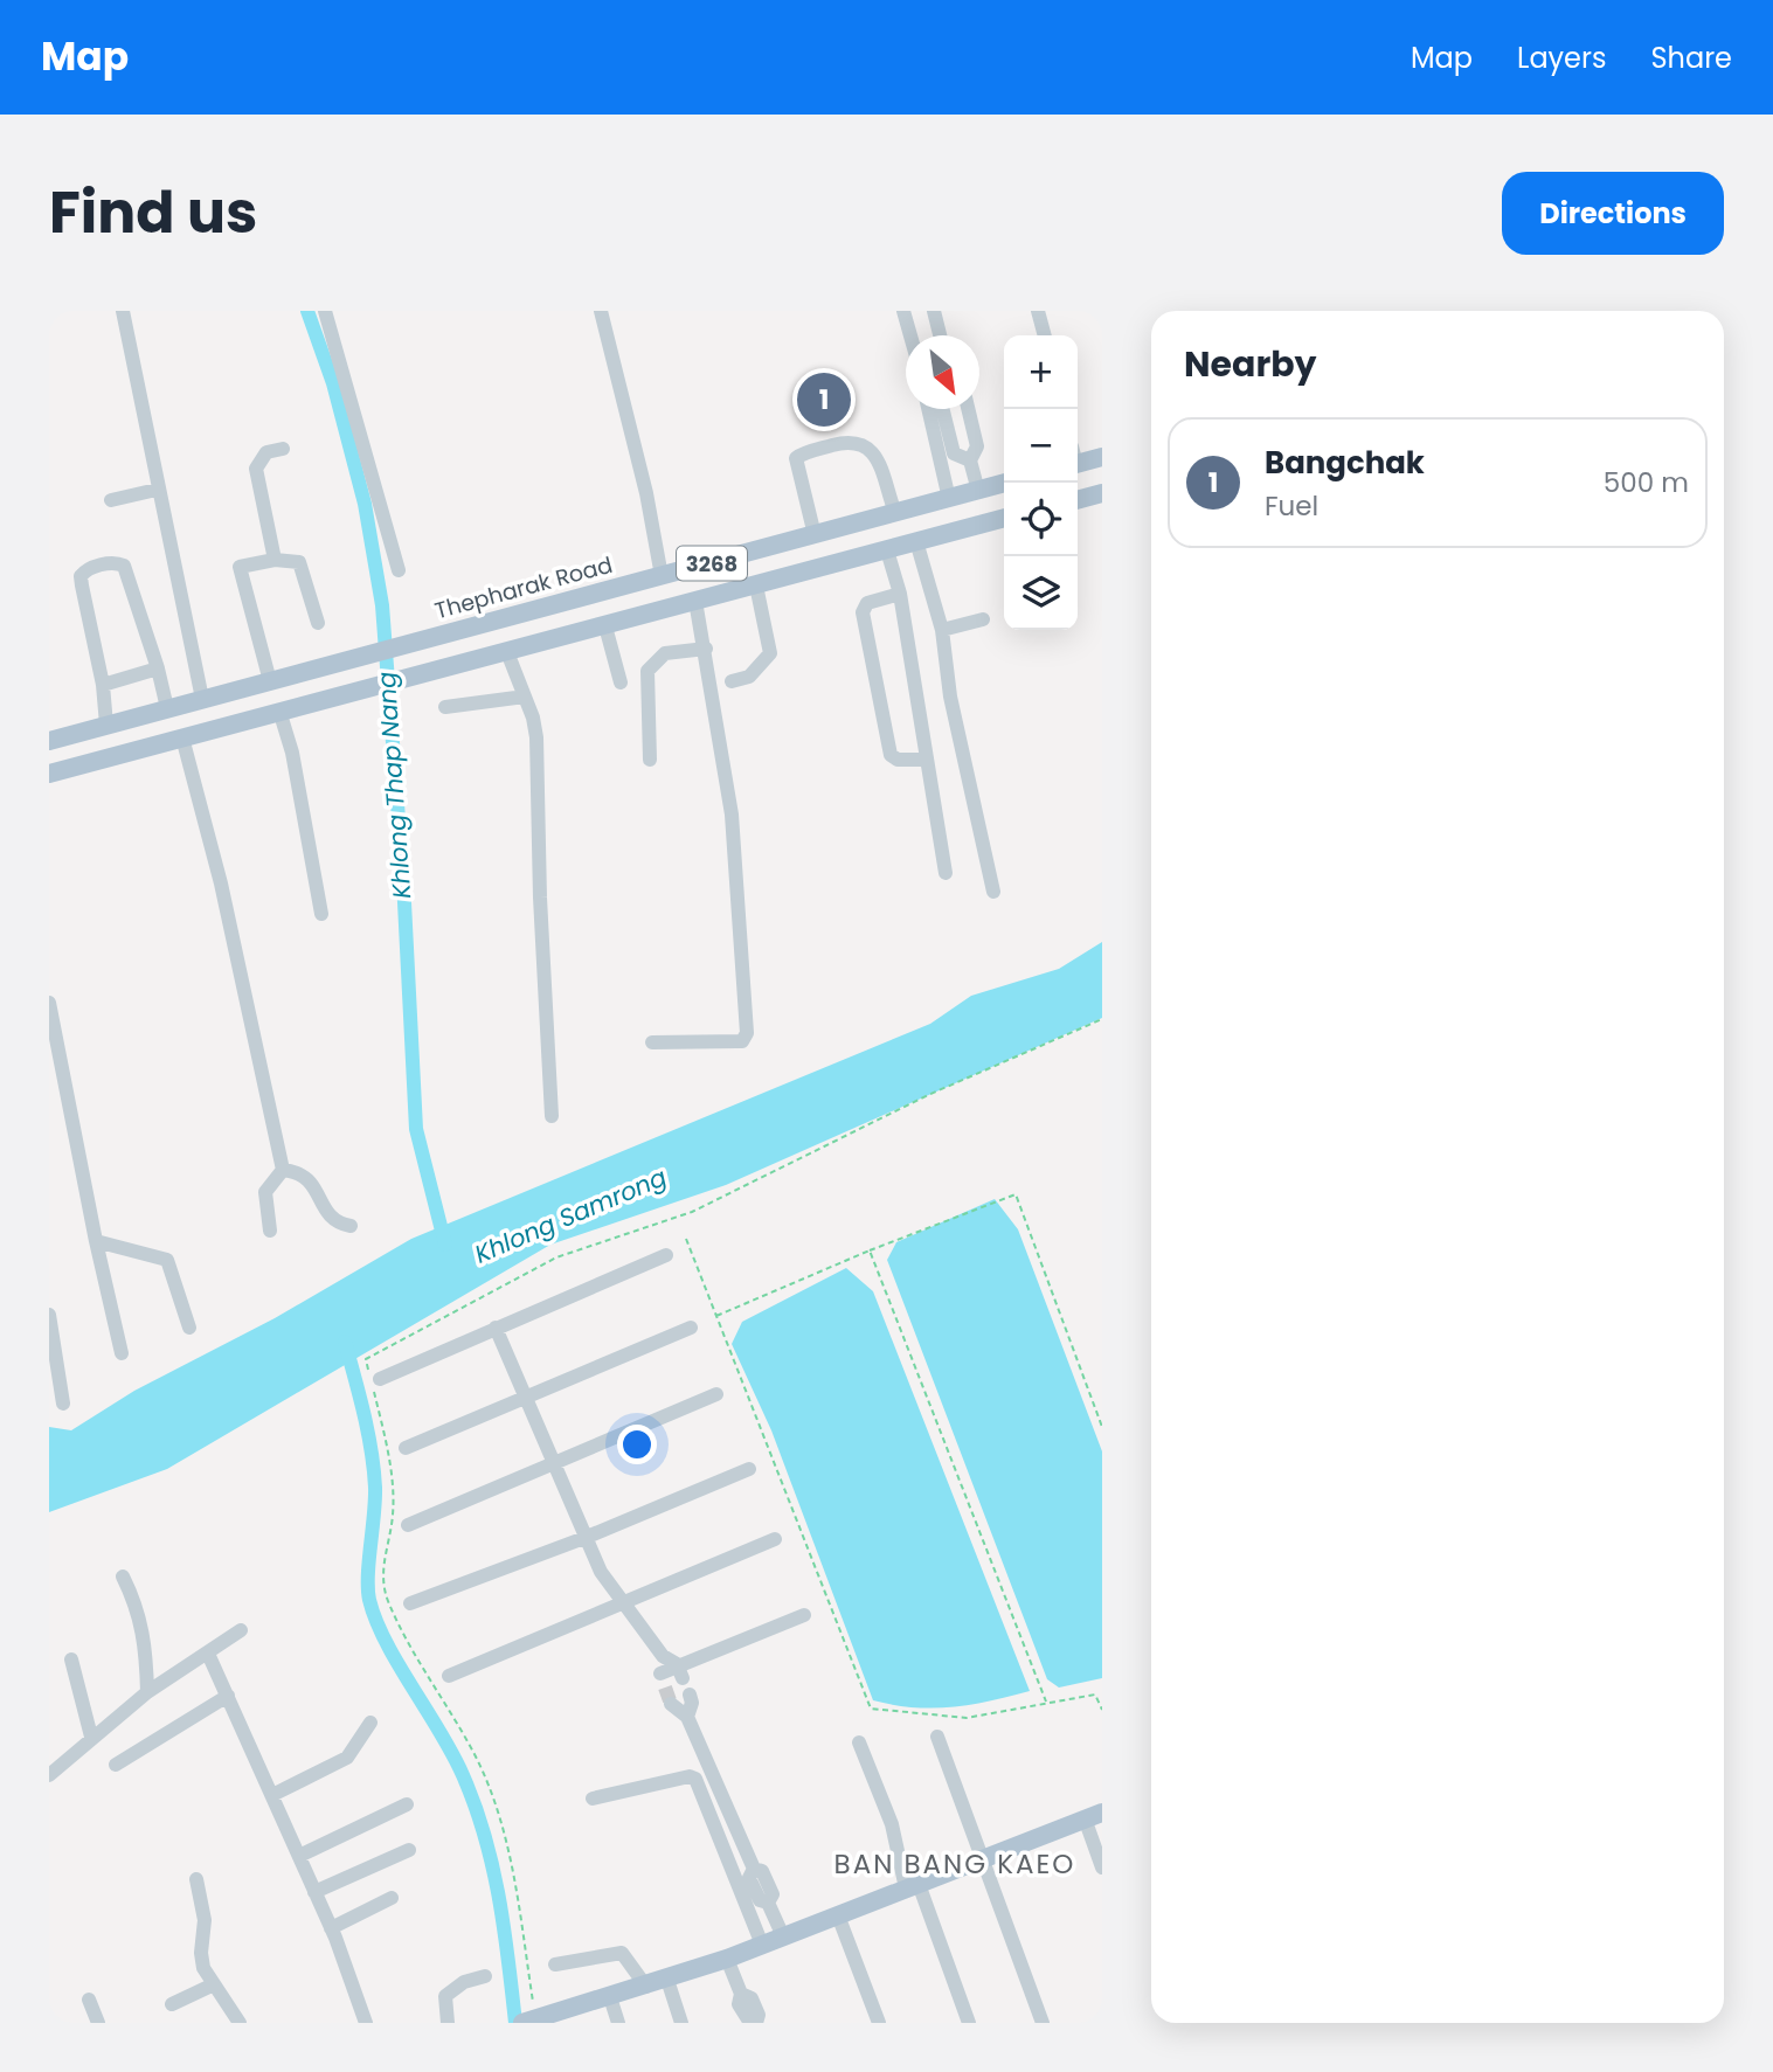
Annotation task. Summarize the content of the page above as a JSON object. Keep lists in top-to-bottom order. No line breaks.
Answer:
{"streets":{"main road":["3268","Thepharak Road"]},"districts":["BAN BANG KAEO"],"water":["Khlong Thap Nang","Khlong Samrong"],"north":"bottom right","page":{"header":"Map","nav":["Map","Layers","Share"],"title":"Find us","buttons":"Directions","heading":"Nearby","map_buttons":["+","−"],"pins":"1","list":[{"mark":"1","name":"Bangchak","note":"Fuel","value":"500 m"}]}}
